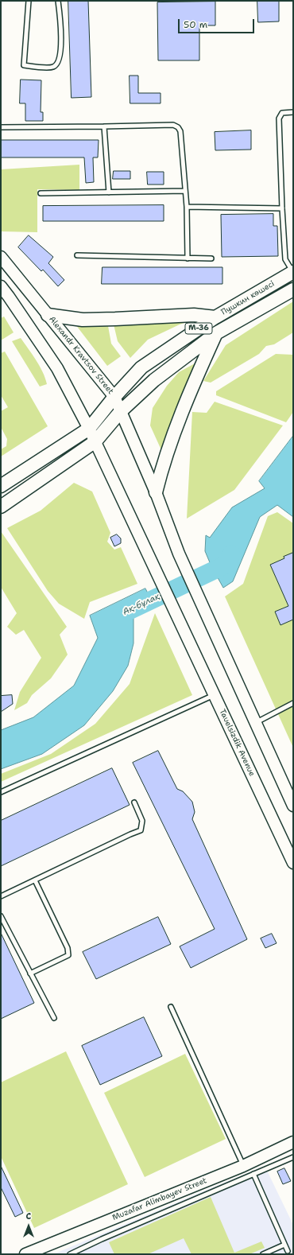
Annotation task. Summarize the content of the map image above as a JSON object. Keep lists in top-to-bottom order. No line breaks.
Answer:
{"streets":{"main road":["Пушкин көшесі","M-36","Alexandr Kravtsov Street","Tauelsizdik Avenue","Muzafar Alimbayev Street"]},"crossings":[["Пушкин көшесі","M-36"],["Пушкин көшесі","Alexandr Kravtsov Street"],["M-36","Alexandr Kravtsov Street"],["M-36","Tauelsizdik Avenue"]],"water":["Ақ-бұлақ"],"scale_bar":"50 m","north":"top"}
